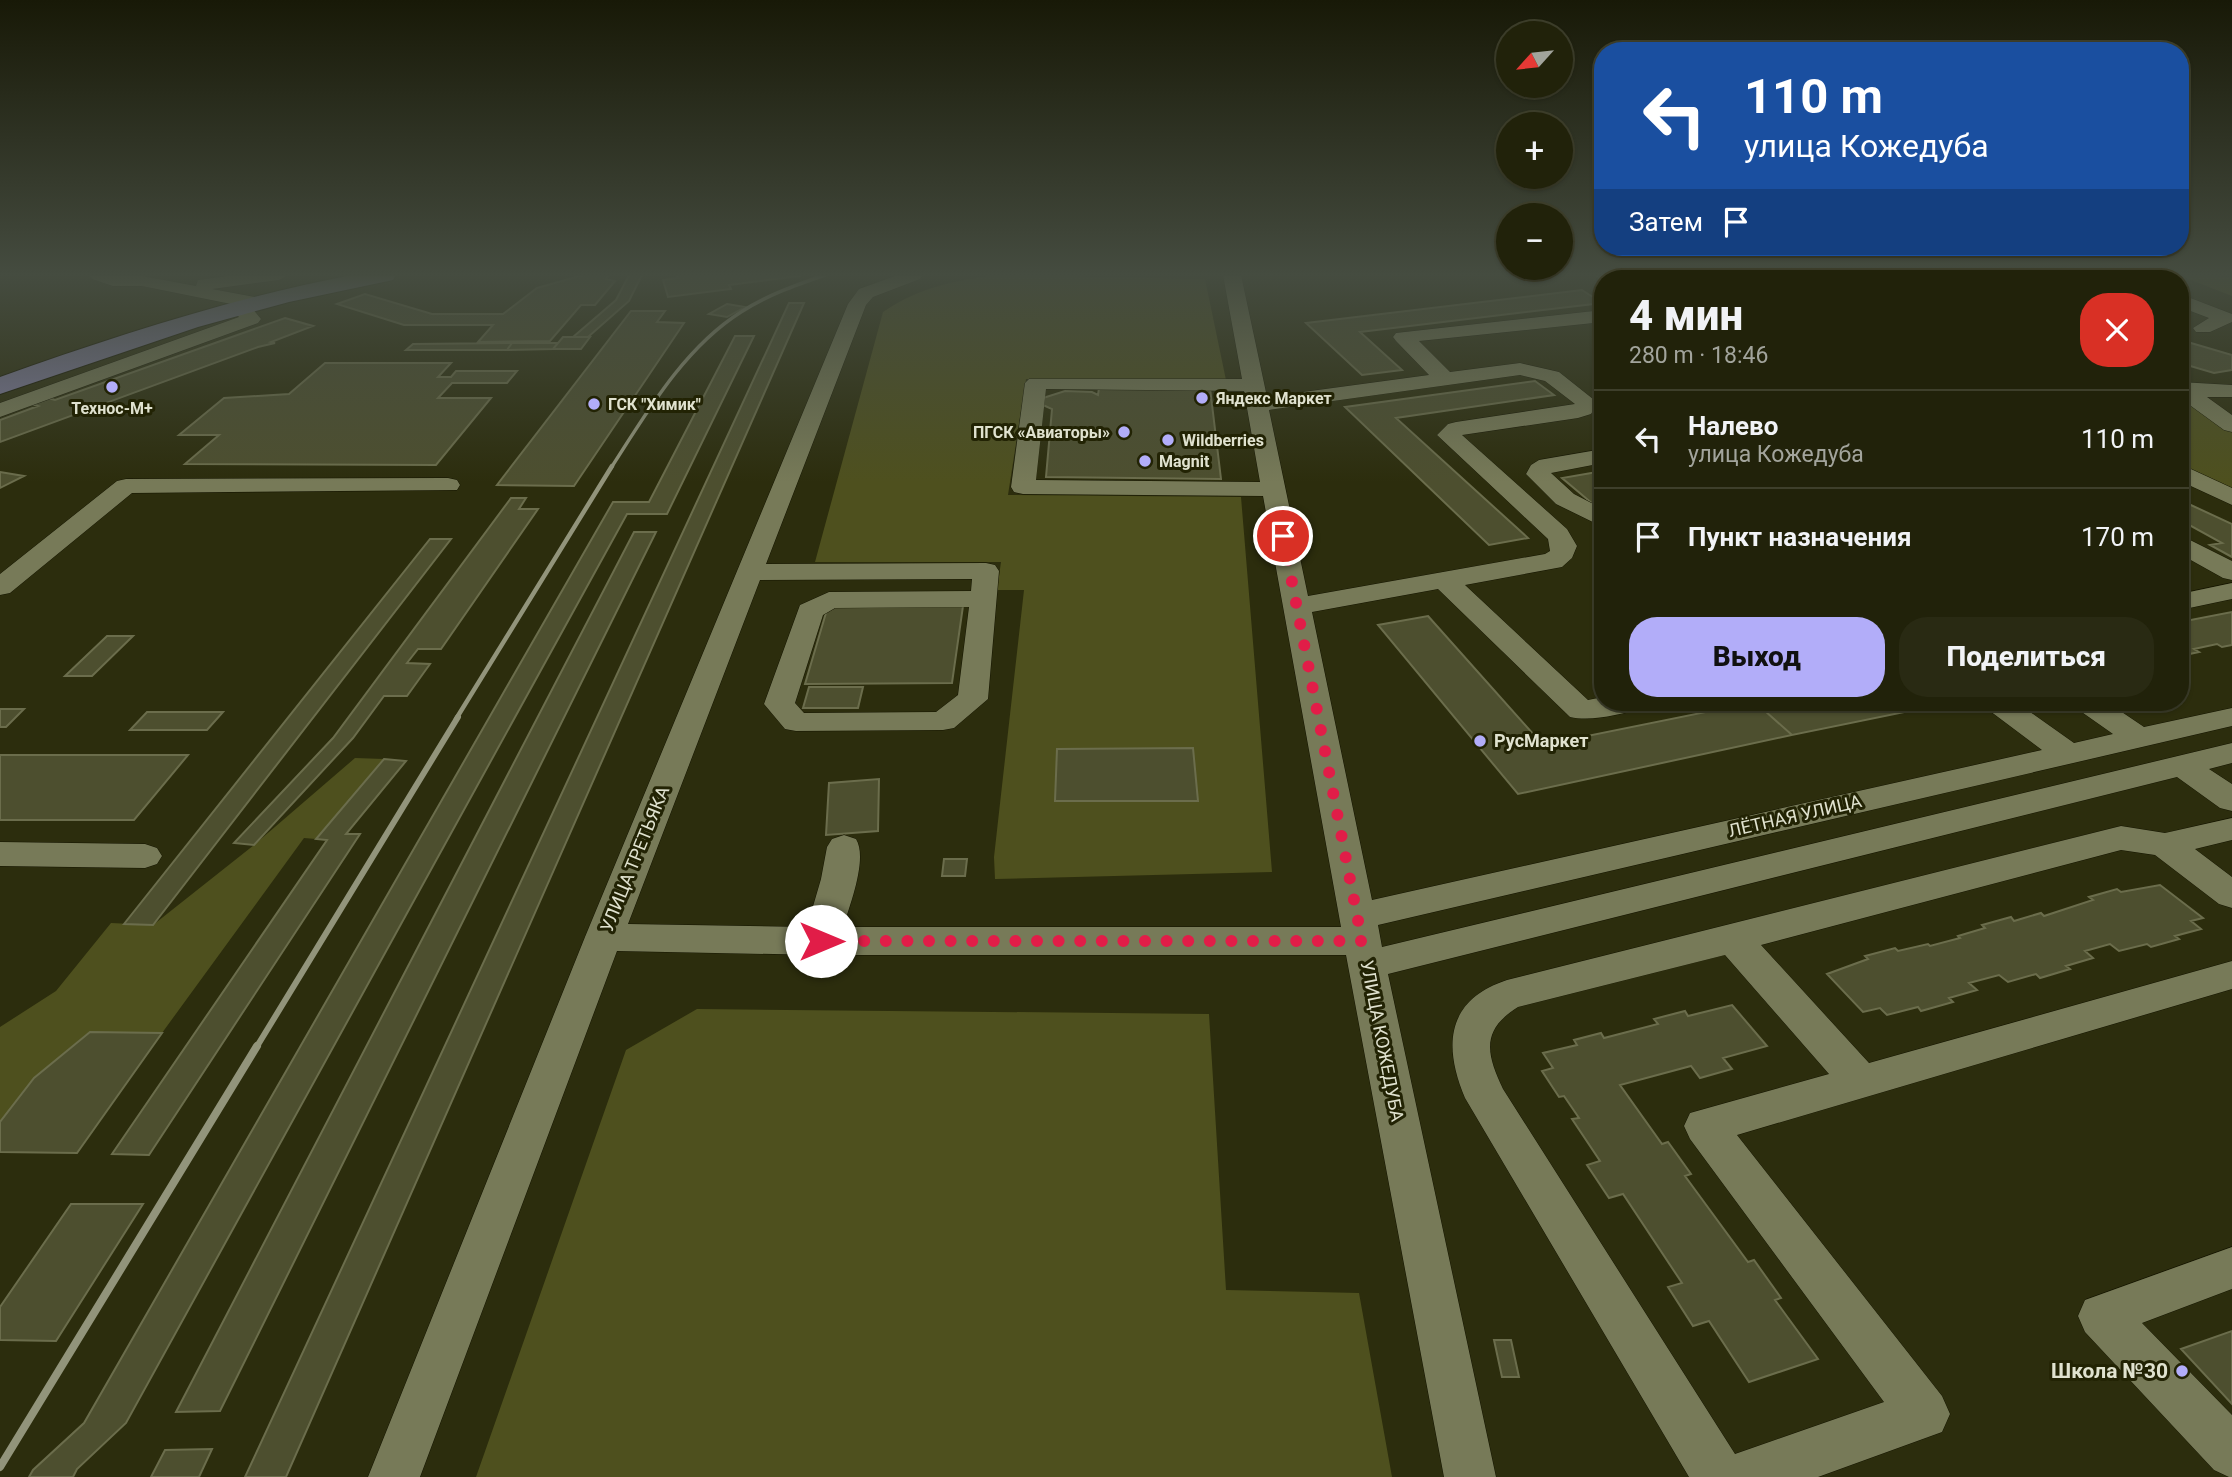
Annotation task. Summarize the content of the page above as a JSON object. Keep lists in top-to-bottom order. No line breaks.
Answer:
{"streets":{"street":["ЛЁТНАЯ УЛИЦА","УЛИЦА ТРЕТЬЯКА","УЛИЦА КОЖЕДУБА"]},"crossings":[["ЛЁТНАЯ УЛИЦА","УЛИЦА ТРЕТЬЯКА"],["ЛЁТНАЯ УЛИЦА","УЛИЦА КОЖЕДУБА"]],"places":["Технос-М+","Яндекс Маркет","ГСК \"Химик\"","ПГСК «Авиаторы»","Wildberries","Magnit","РусМаркет","Школа №30"],"north":"bottom left","page":{"map_buttons":["+","−"],"turn":["110 m","улица Кожедуба"],"then":"Затем","heading":["4 мин","280 m · 18:46"],"list":[{"name":"Налево","note":"улица Кожедуба","value":"110 m"},{"name":"Пункт назначения","value":"170 m"}],"buttons":["Выход","Поделиться"]}}
